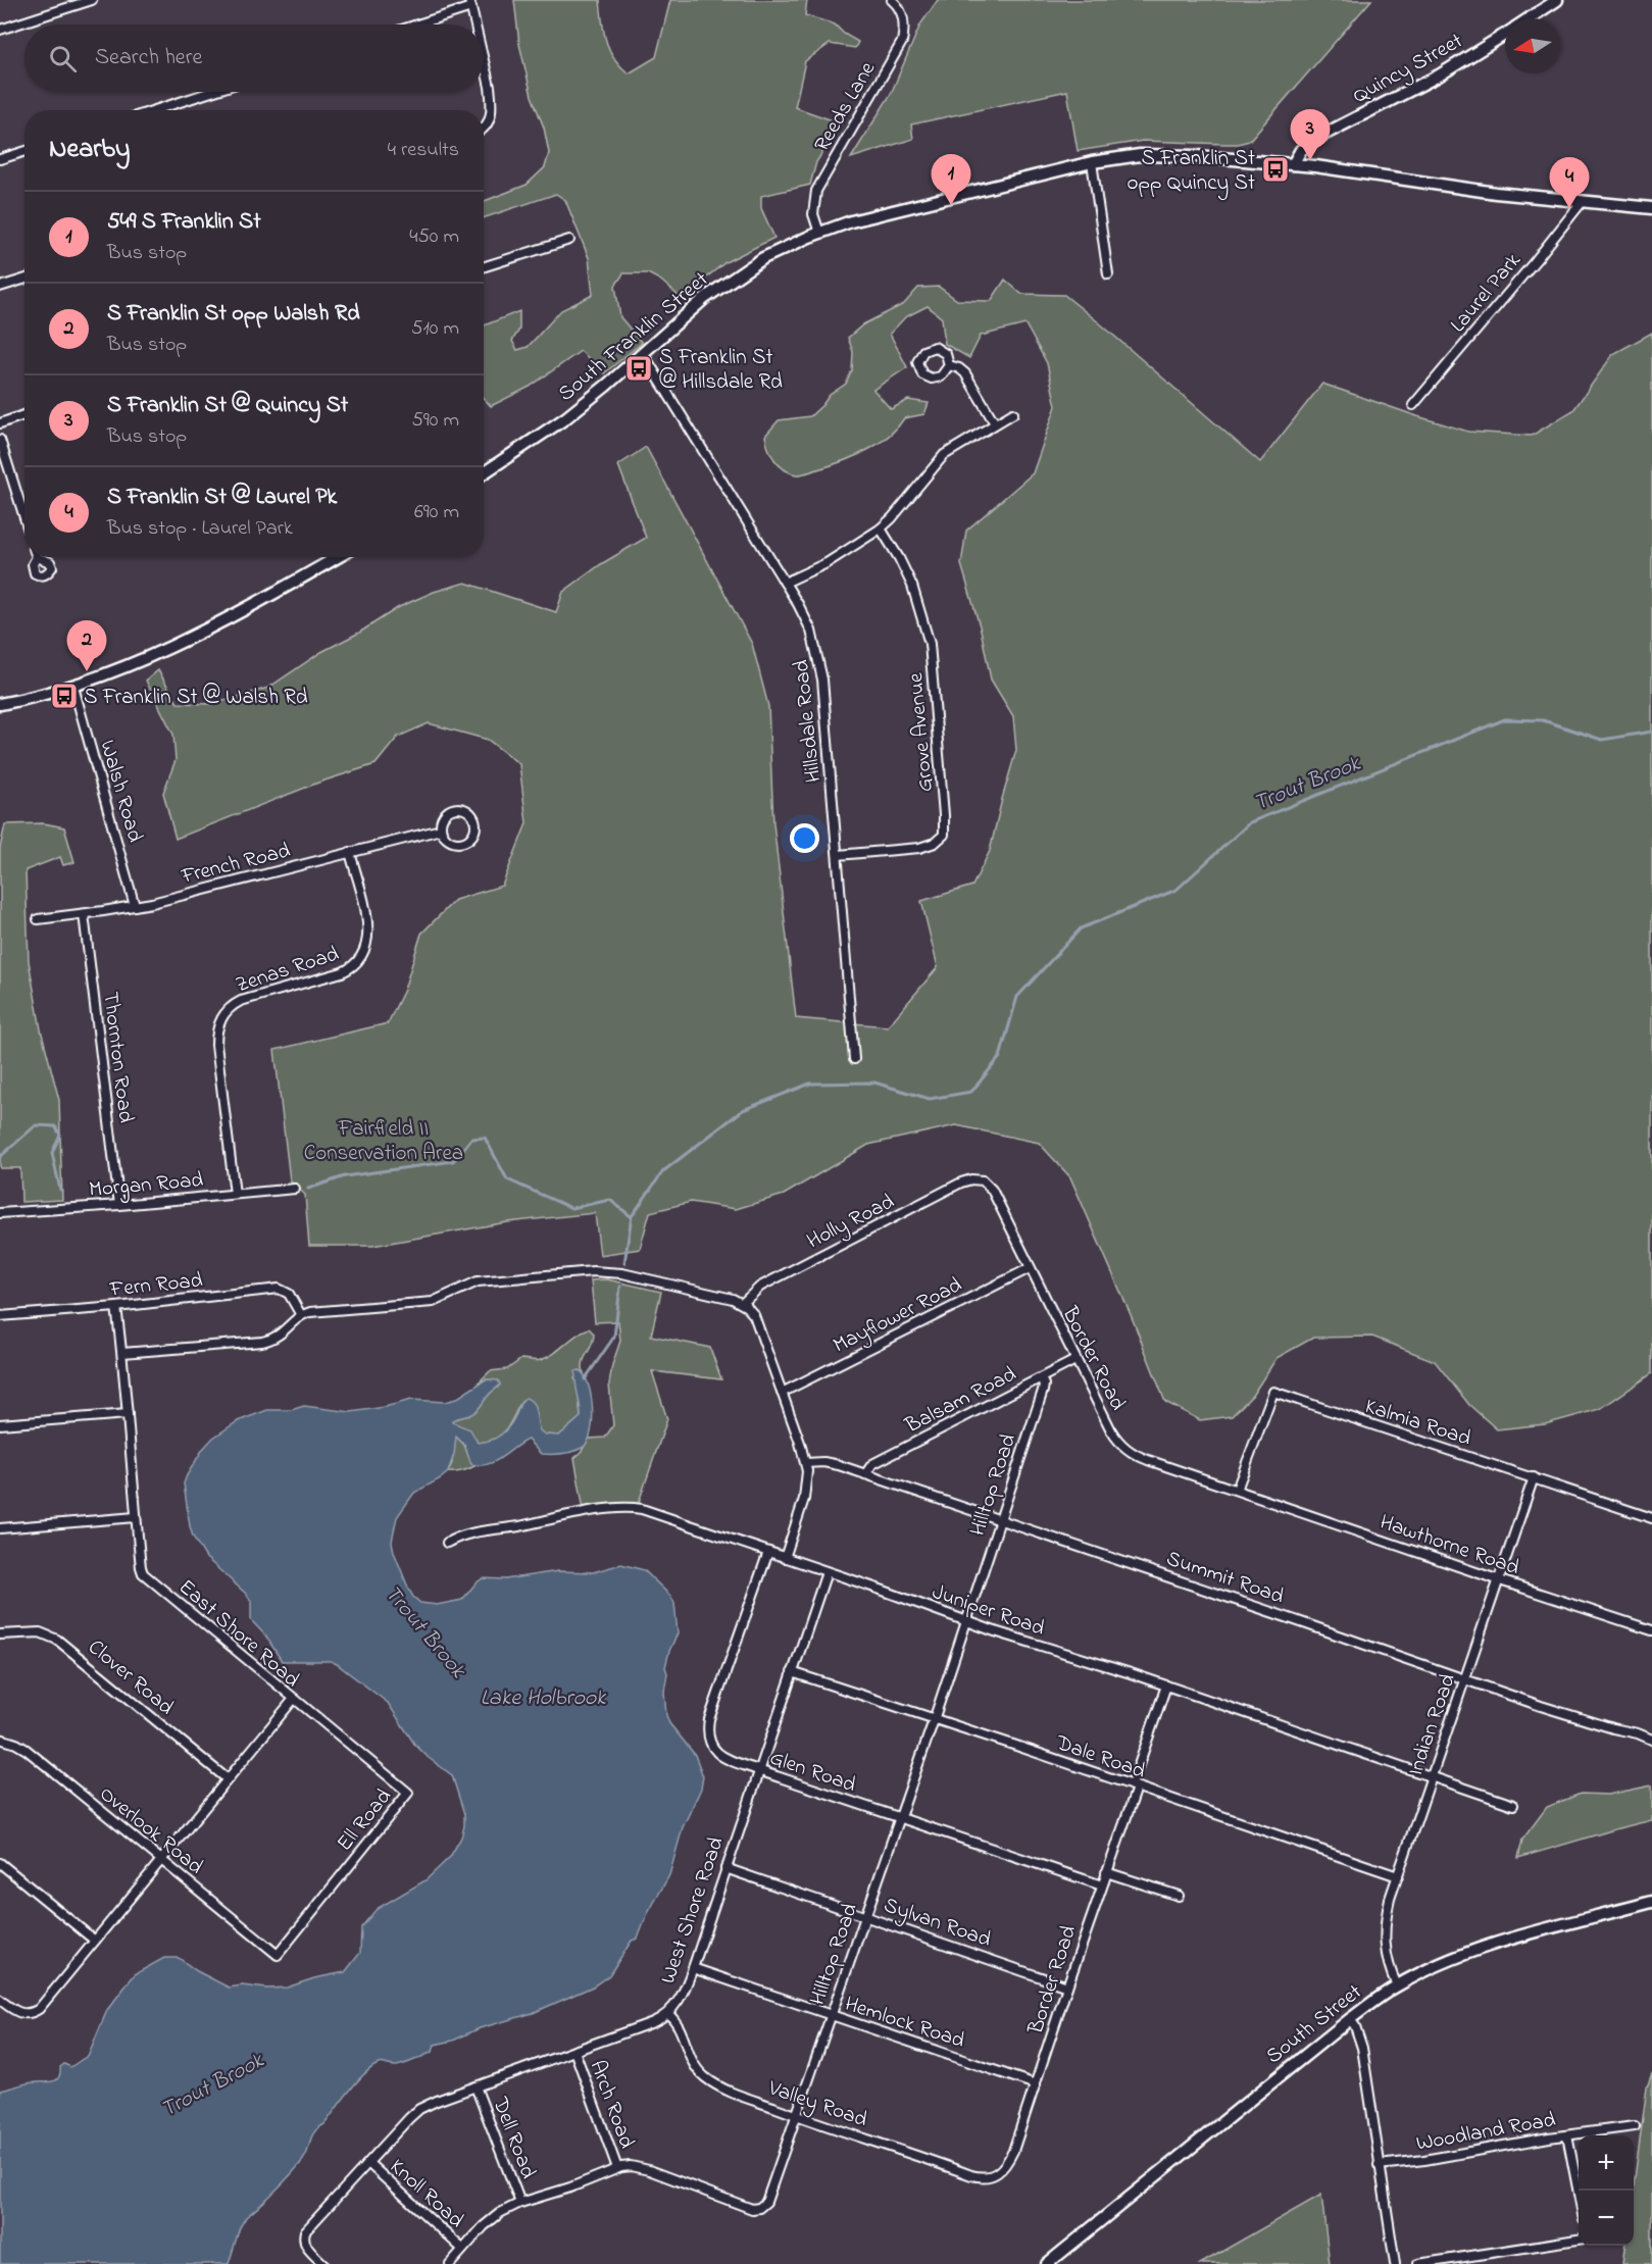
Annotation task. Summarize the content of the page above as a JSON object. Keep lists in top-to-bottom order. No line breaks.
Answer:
{"streets":{"main road":["Quincy Street","South Franklin Street","South Street"],"street":["Reeds Lane","Laurel Park","Hillsdale Road","Grove Avenue","Walsh Road","French Road","Zenas Road","Thornton Road","Morgan Road","Holly Road","Fern Road","Mayflower Road","Border Road","Balsam Road","Kalmia Road","Hilltop Road","Hawthorne Road","Summit Road","Juniper Road","East Shore Road","Clover Road","Indian Road","Dale Road","Glen Road","Ell Road","Overlook Road","West Shore Road","Sylvan Road","Hemlock Road","Valley Road","Arch Road","Woodland Road","Dell Road","Knoll Road"]},"crossings":[["Quincy Street","South Franklin Street"],["Reeds Lane","South Franklin Street"],["Laurel Park","South Franklin Street"],["South Franklin Street","Hillsdale Road"],["Hillsdale Road","Grove Avenue"],["Walsh Road","French Road"],["French Road","Zenas Road"],["French Road","Thornton Road"],["Zenas Road","Morgan Road"],["Thornton Road","Morgan Road"],["Holly Road","Border Road"],["Fern Road","East Shore Road"],["Mayflower Road","Border Road"],["Border Road","Balsam Road"],["Border Road","Kalmia Road"],["Border Road","Hawthorne Road"],["Border Road","Juniper Road"],["Border Road","Dale Road"],["Border Road","Glen Road"],["Border Road","Sylvan Road"],["Border Road","Hemlock Road"],["Border Road","Valley Road"],["Balsam Road","Hilltop Road"],["Balsam Road","Summit Road"],["Kalmia Road","Hawthorne Road"],["Kalmia Road","Indian Road"],["Hilltop Road","Summit Road"],["Hilltop Road","Juniper Road"],["Hilltop Road","Dale Road"],["Hilltop Road","Glen Road"],["Hilltop Road","Sylvan Road"],["Hilltop Road","Hemlock Road"],["Hilltop Road","Valley Road"],["Hilltop Road","Arch Road"],["Hilltop Road","Dell Road"],["Hilltop Road","Knoll Road"],["Hawthorne Road","Indian Road"],["Summit Road","Indian Road"],["Juniper Road","Indian Road"],["Juniper Road","Glen Road"],["Juniper Road","West Shore Road"],["East Shore Road","Clover Road"],["East Shore Road","Ell Road"],["East Shore Road","Overlook Road"],["Indian Road","Dale Road"],["Indian Road","South Street"],["Dale Road","West Shore Road"],["Glen Road","West Shore Road"],["Ell Road","Overlook Road"],["West Shore Road","Sylvan Road"],["West Shore Road","Hemlock Road"],["West Shore Road","Valley Road"],["West Shore Road","Arch Road"],["West Shore Road","Dell Road"],["West Shore Road","Knoll Road"]],"water":["Trout Brook","Lake Holbrook"],"parks":["Fairfield II Conservation Area"],"places":{"bus stop":["S Franklin St opp Quincy St","S Franklin St @ Hillsdale Rd","S Franklin St @ Walsh Rd"]},"north":"left","page":{"search":"Search here","pins":["3","1","4","2"],"heading":["Nearby","4 results"],"list":[{"mark":"1","name":"549 S Franklin St","note":"Bus stop","value":"450 m"},{"mark":"2","name":"S Franklin St opp Walsh Rd","note":"Bus stop","value":"510 m"},{"mark":"3","name":"S Franklin St @ Quincy St","note":"Bus stop","value":"590 m"},{"mark":"4","name":"S Franklin St @ Laurel Pk","note":"Bus stop · Laurel Park","value":"690 m"}],"map_buttons":["+","−"]}}
